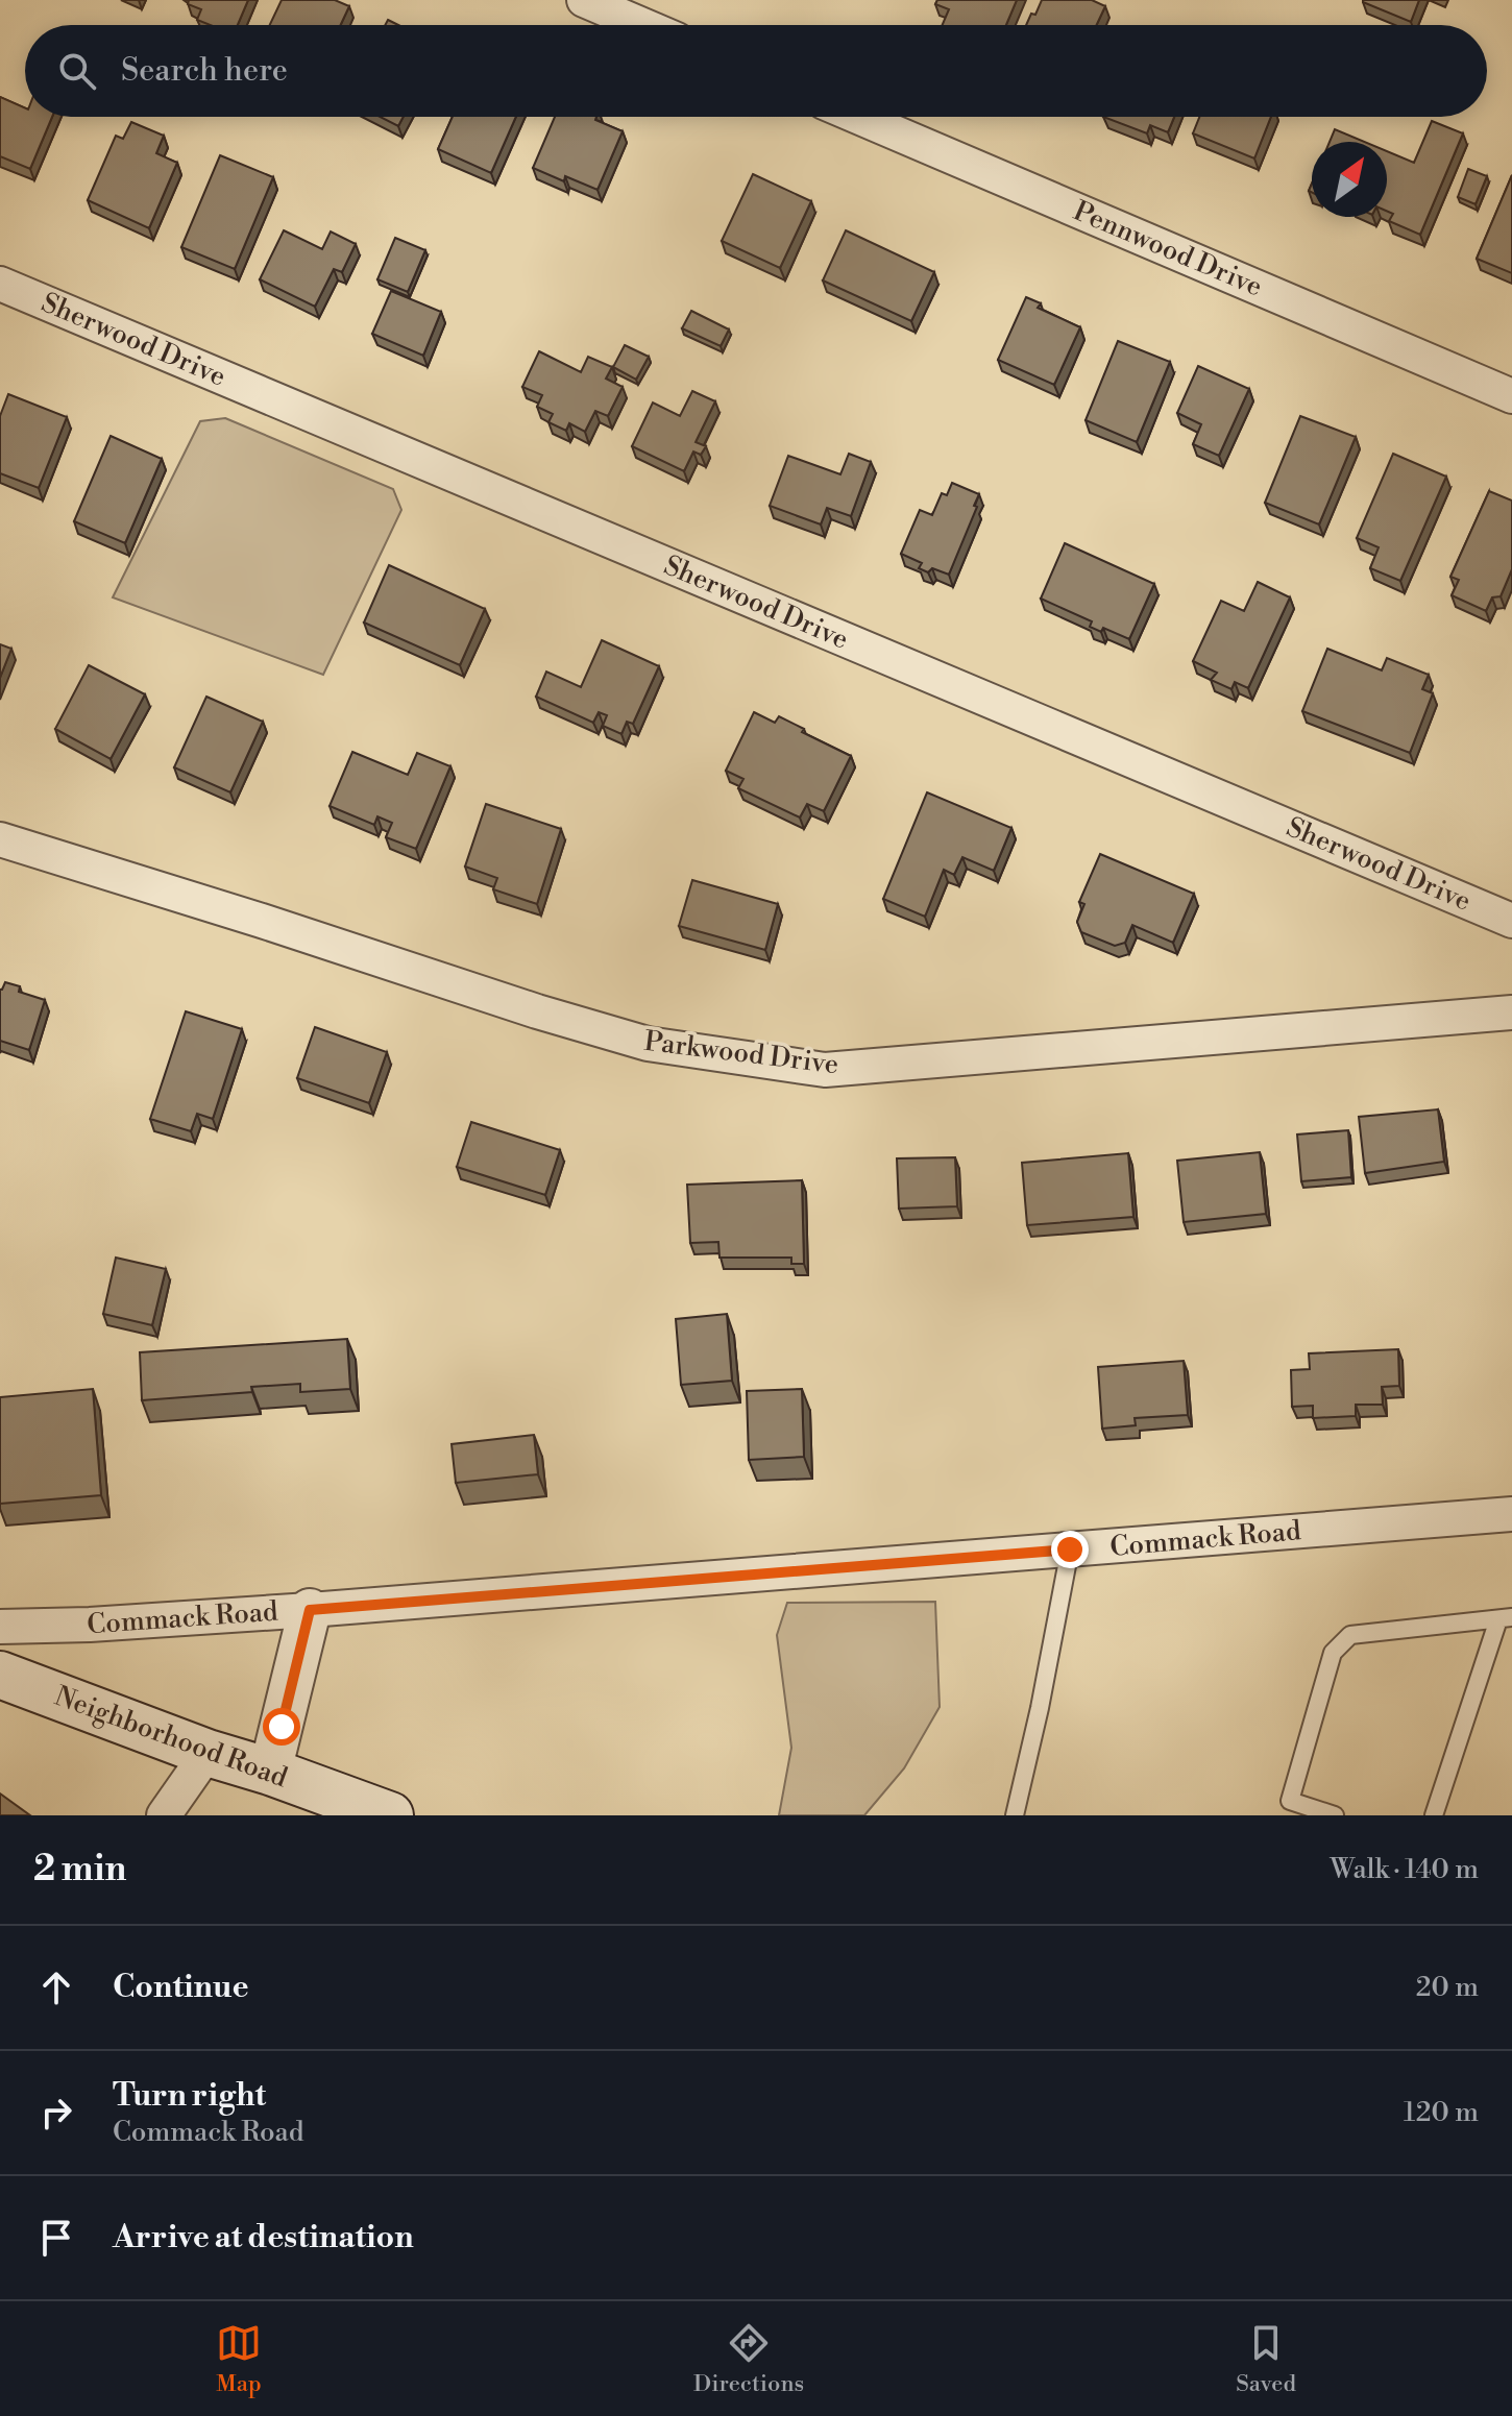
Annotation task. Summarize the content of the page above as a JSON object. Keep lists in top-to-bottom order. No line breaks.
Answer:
{"streets":{"main road":["Neighborhood Road"],"street":["Pennwood Drive","Sherwood Drive","Parkwood Drive","Commack Road"]},"north":"top right","page":{"search":"Search here","heading":["2 min","Walk · 140 m"],"list":[["Continue","20 m"],["Turn right","Commack Road","120 m"],"Arrive at destination"],"nav":["Map","Directions","Saved"]}}
